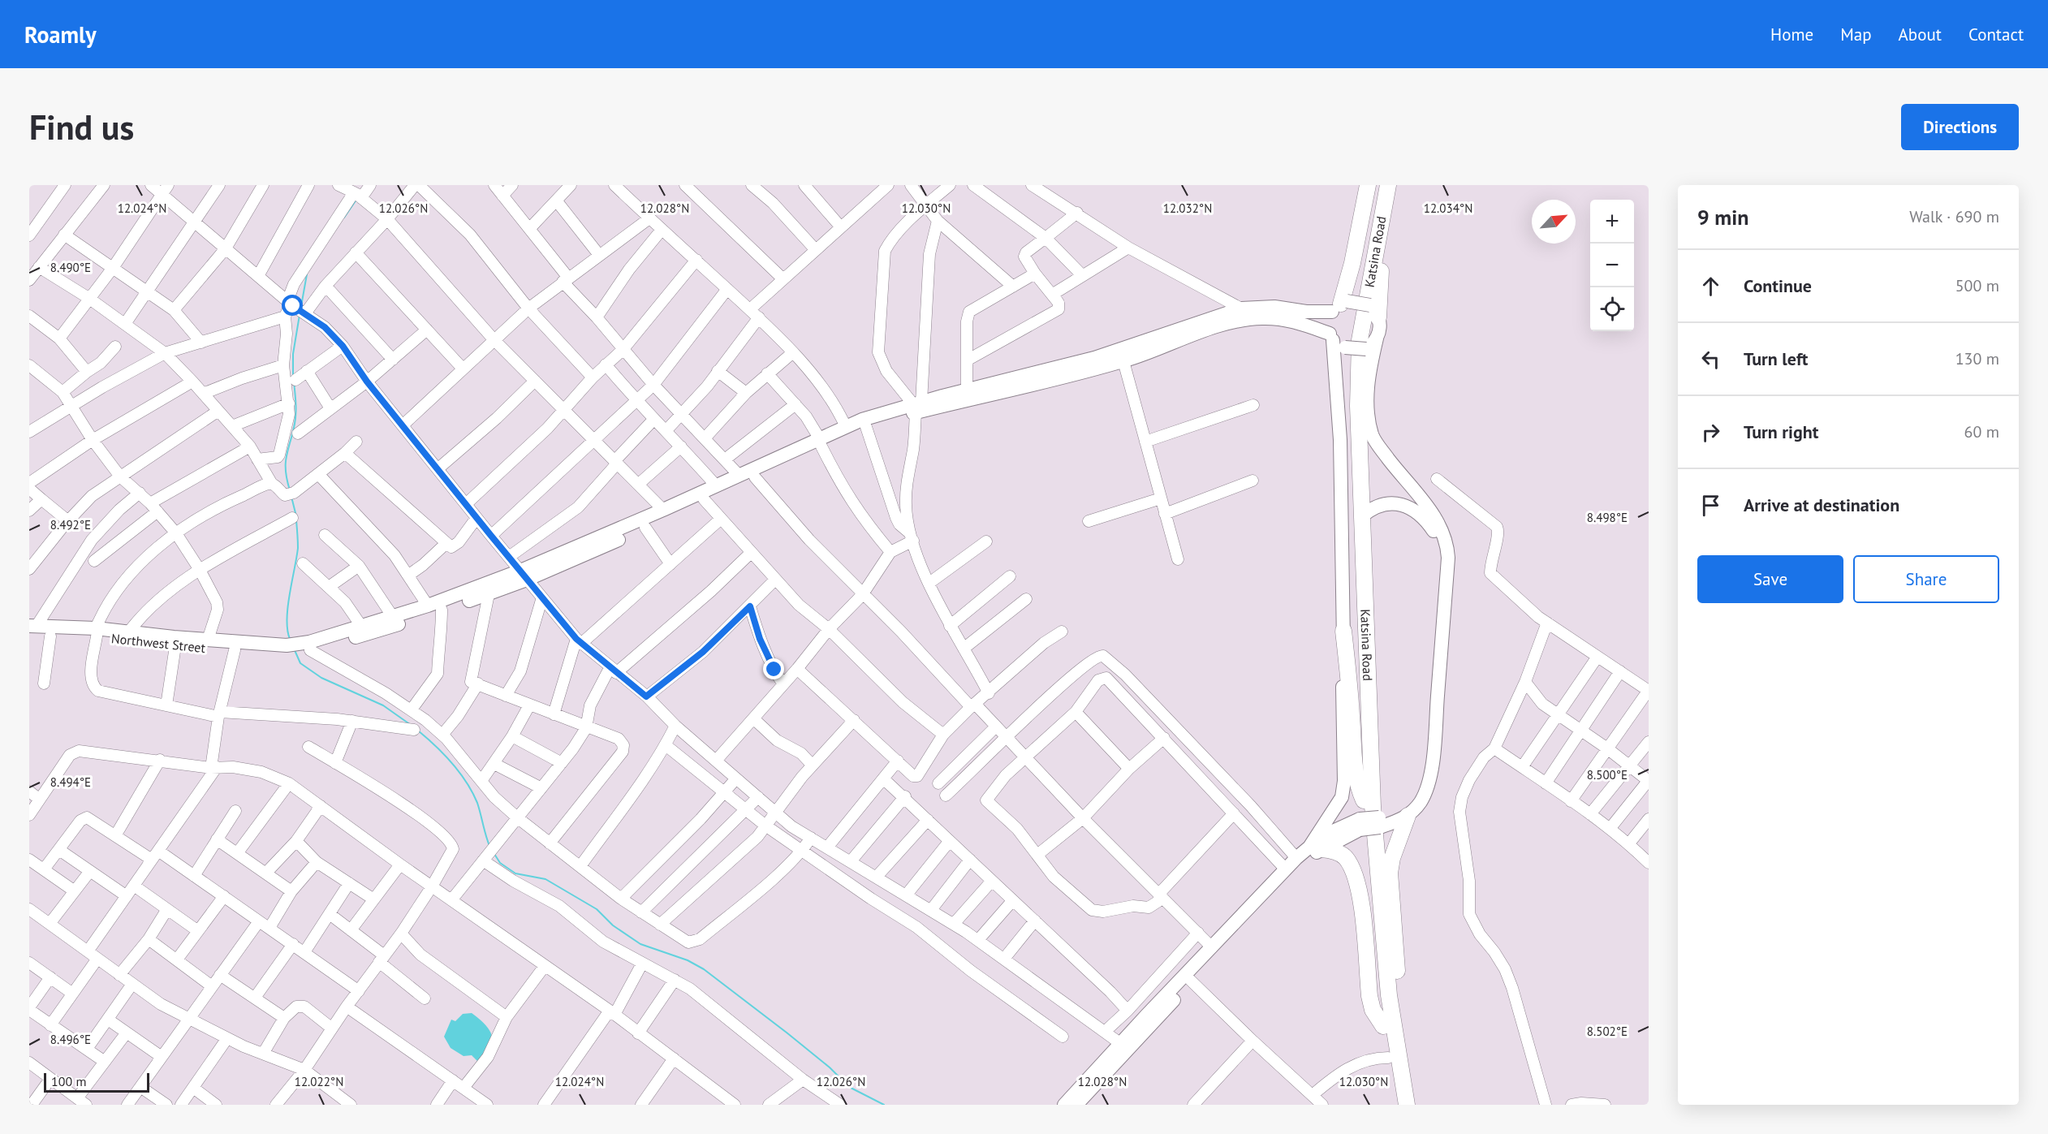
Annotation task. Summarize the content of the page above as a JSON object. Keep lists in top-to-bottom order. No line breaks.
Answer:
{"streets":{"highway":["Katsina Road"],"main road":["Northwest Street"]},"scale_bar":"100 m","north":"top right","page":{"header":"Roamly","nav":["Home","Map","About","Contact"],"buttons":["Directions",["Save","Share"]],"title":"Find us","heading":["9 min","Walk · 690 m"],"map_buttons":["+","−"],"list":[["Continue","500 m"],["Turn left","130 m"],["Turn right","60 m"],"Arrive at destination"],"scale":"100 m"},"coordinates":["12.024°N","12.026°N","12.028°N","12.030°N","12.032°N","12.034°N","8.490°E","8.498°E","8.492°E","8.500°E","8.494°E","8.502°E","8.496°E","12.022°N"]}
